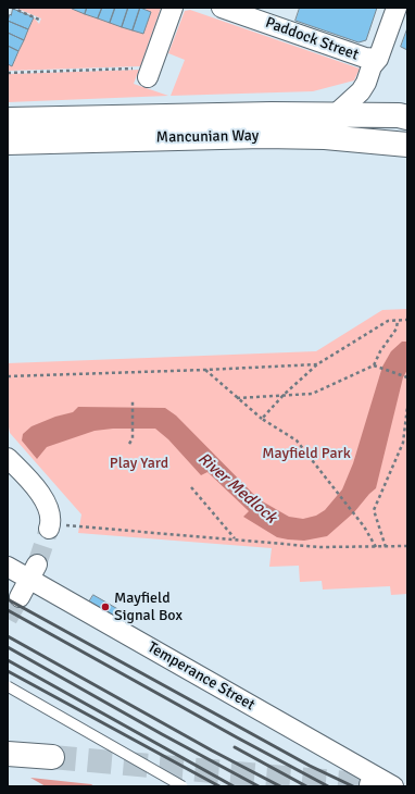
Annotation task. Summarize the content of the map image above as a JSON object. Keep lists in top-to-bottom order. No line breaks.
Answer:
{"streets":{"main road":["Mancunian Way"],"street":["Paddock Street","Temperance Street"]},"water":["River Medlock"],"parks":["Mayfield Park","Play Yard"],"places":["Mayfield Signal Box"]}
